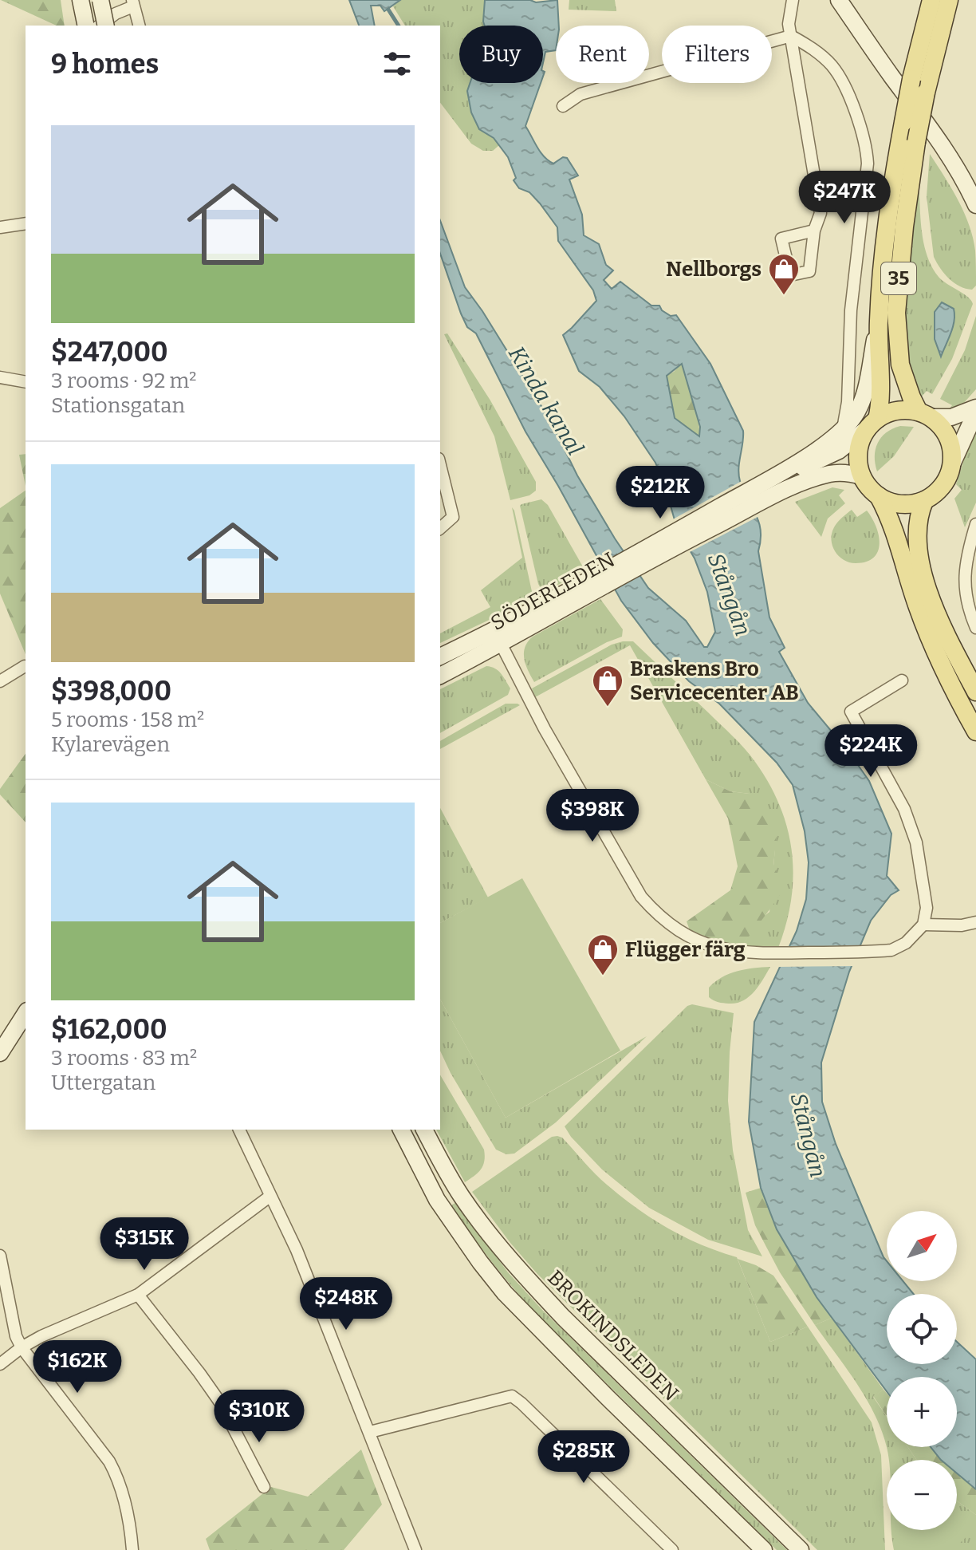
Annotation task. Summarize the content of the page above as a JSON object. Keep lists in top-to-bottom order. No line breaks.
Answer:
{"streets":{"main road":["35","SÖDERLEDEN","BROKINDSLEDEN"]},"crossings":[["35","SÖDERLEDEN"]],"water":["Kinda kanal","Stångån"],"places":{"shop":["Nellborgs","Braskens Bro Servicecenter AB","Flügger färg"]},"north":"top right","page":{"chip":["Buy","Rent","Filters"],"heading":"9 homes","list":[{"name":"$247,000","note":"3 rooms · 92 m² · Stationsgatan"},{"name":"$398,000","note":"5 rooms · 158 m² · Kylarevägen"},{"name":"$162,000","note":"3 rooms · 83 m² · Uttergatan"}],"price":["$247K","$212K","$224K","$398K","$315K","$248K","$162K","$310K","$285K"],"map_buttons":["+","−"]}}
